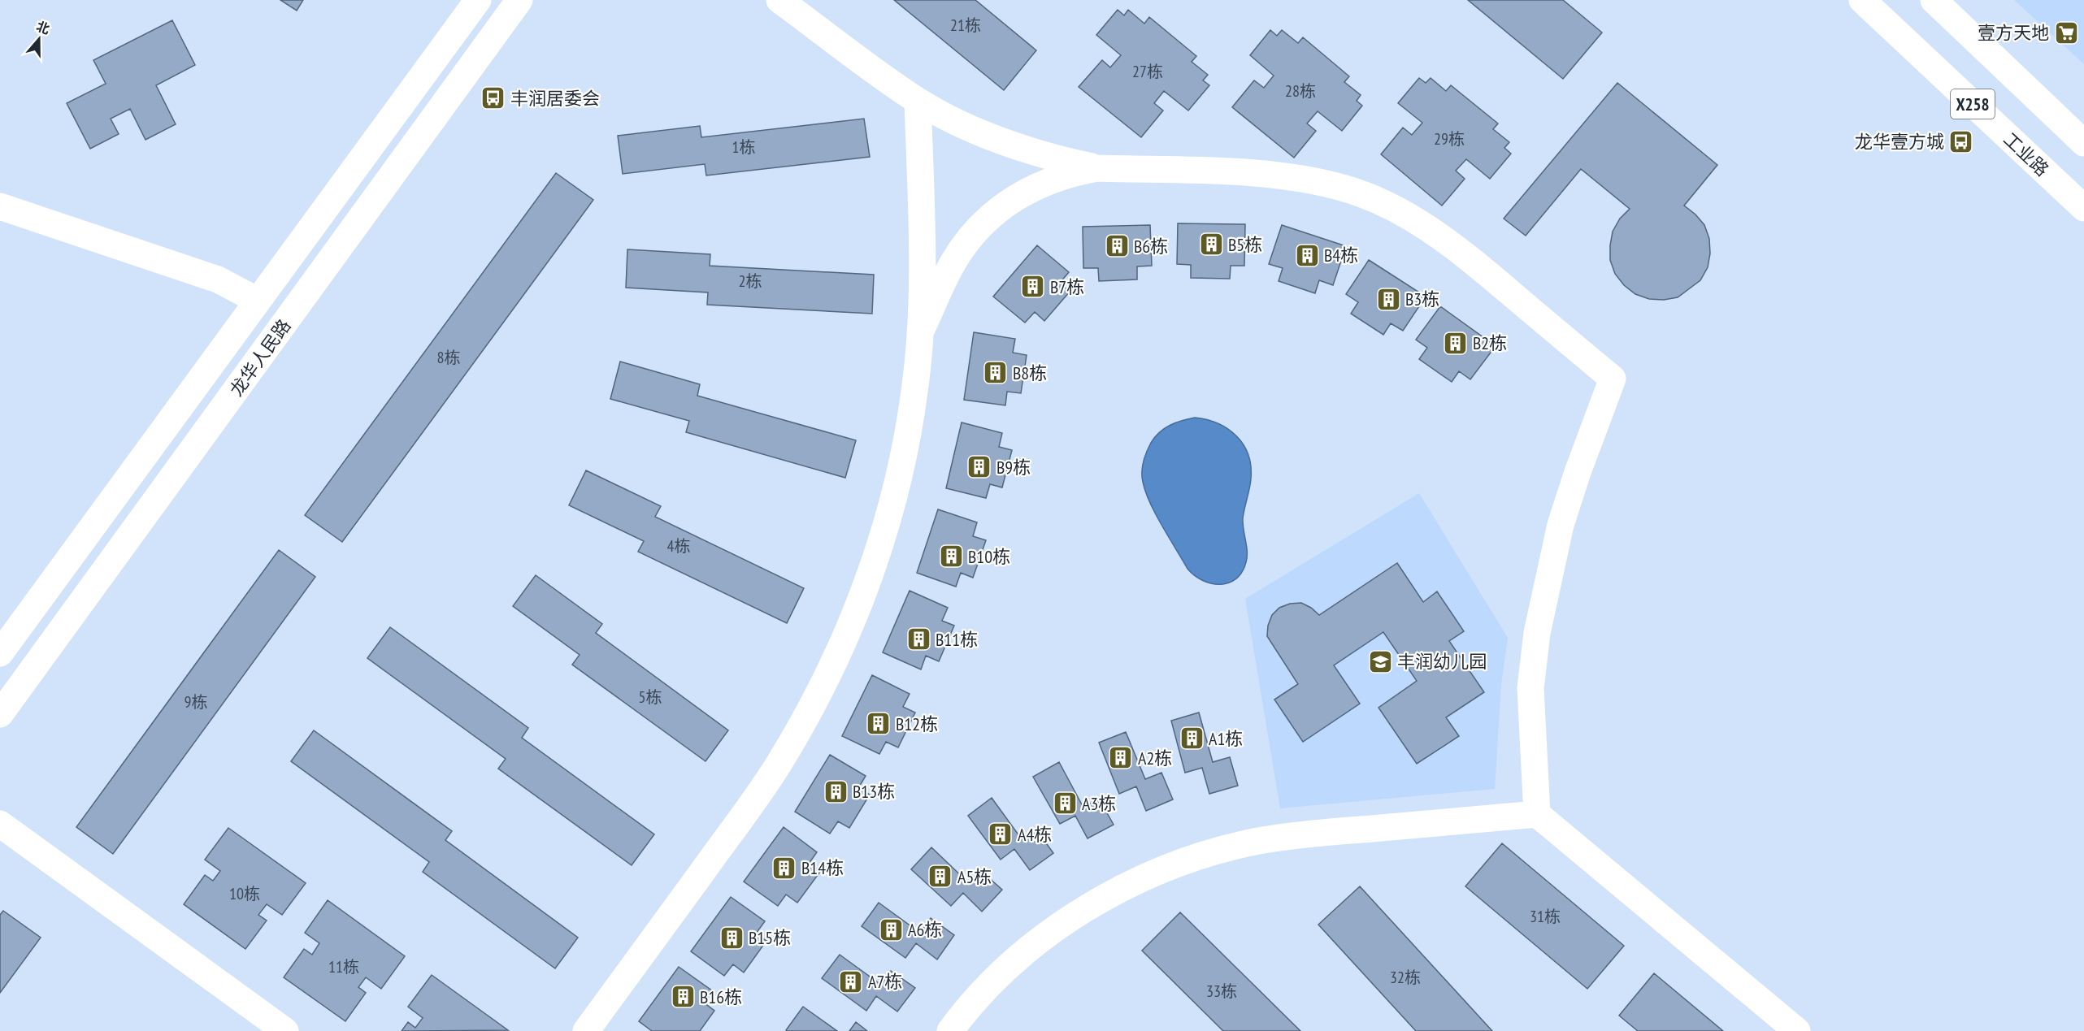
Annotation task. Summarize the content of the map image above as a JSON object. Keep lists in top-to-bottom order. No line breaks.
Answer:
{"streets":{"street":["X258","工业路","龙华人民路"]},"places":{"supermarket":["壹方天地"],"bus stop":["丰润居委会","龙华壹方城"],"building":["B5栋","B6栋","B4栋","B7栋","B3栋","B2栋","B8栋","B9栋","B10栋","B11栋","B12栋","A1栋","A2栋","B13栋","A3栋","A4栋","B14栋","A5栋","A6栋","B15栋","A7栋","B16栋"],"school or university":["丰润幼儿园"]},"house_numbers":["21栋","27栋","28栋","29栋","1栋","2栋","8栋","4栋","5栋","9栋","10栋","31栋","11栋","32栋","33栋"],"north":"top"}
